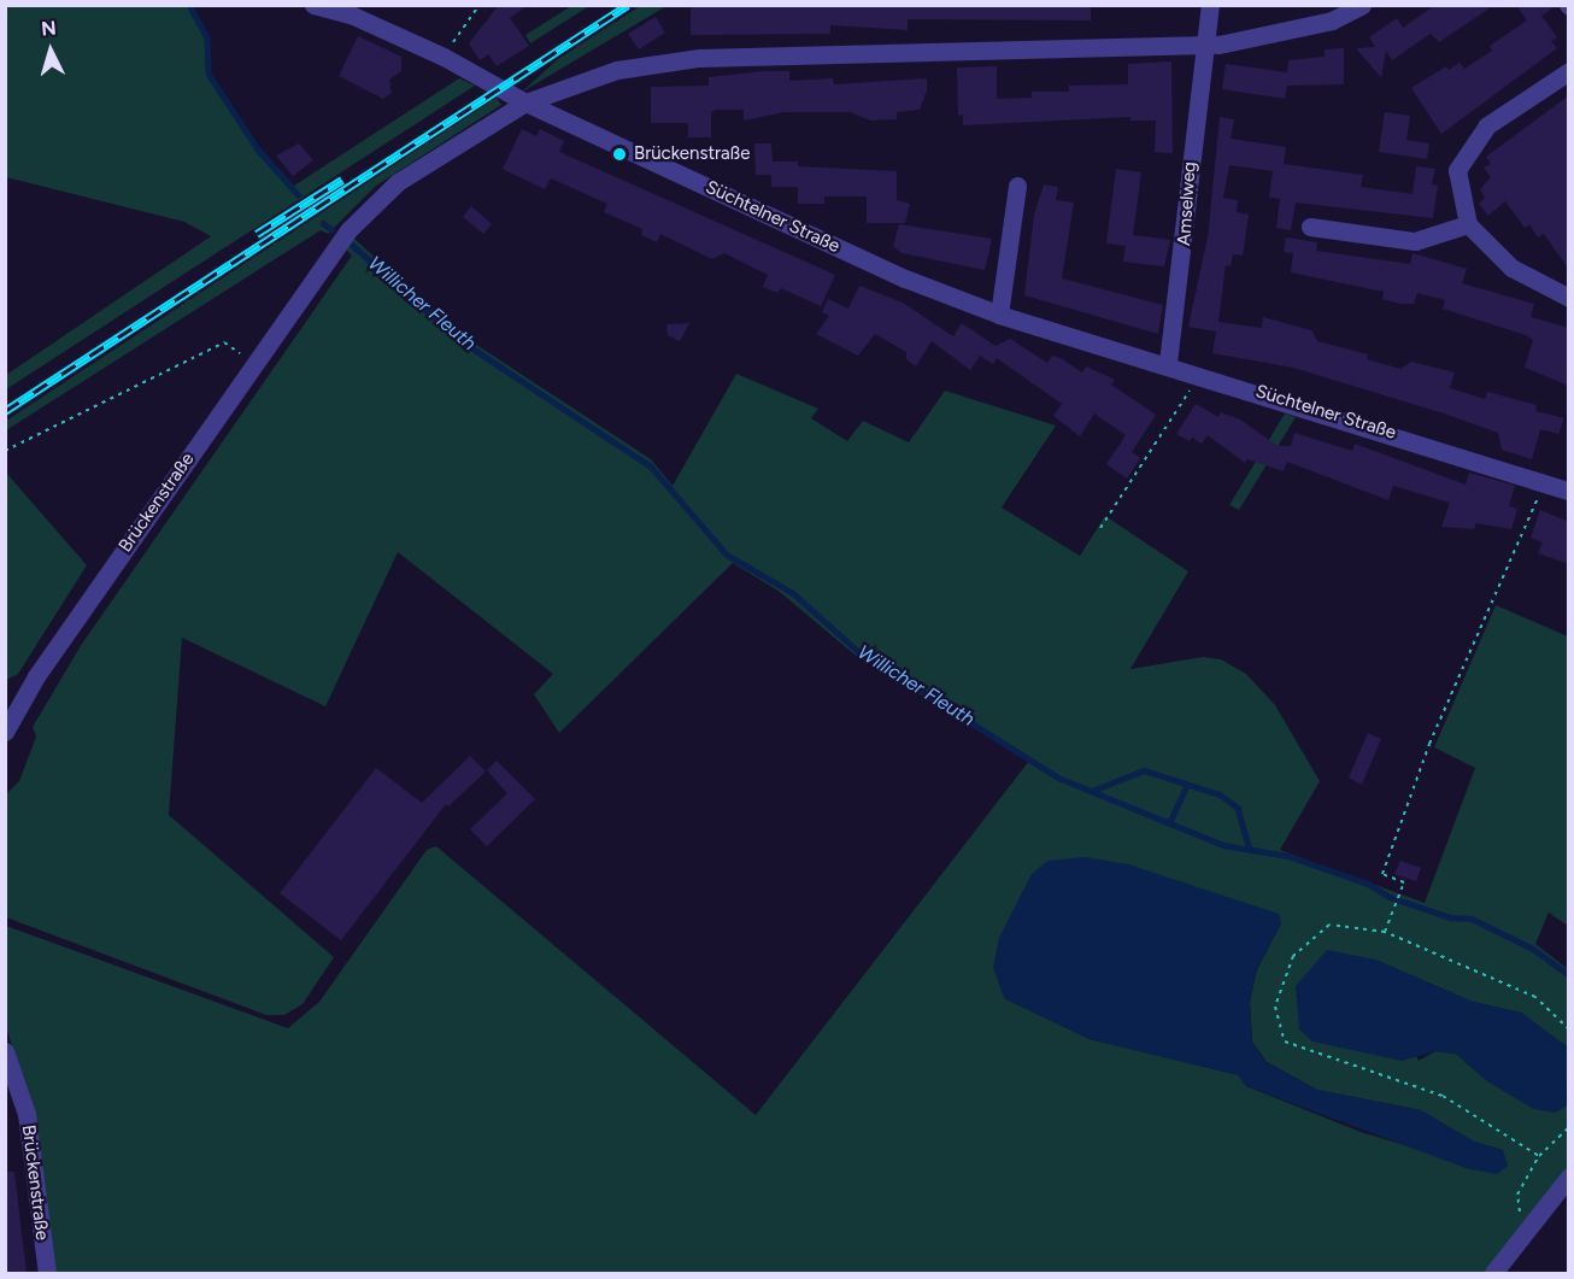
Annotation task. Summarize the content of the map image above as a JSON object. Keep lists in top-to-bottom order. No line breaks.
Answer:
{"streets":{"street":["Amselweg","Süchtelner Straße","Brückenstraße"]},"crossings":[["Amselweg","Süchtelner Straße"],["Amselweg","Brückenstraße"],["Süchtelner Straße","Brückenstraße"]],"water":["Willicher Fleuth"],"places":["Brückenstraße"],"north":"top"}
